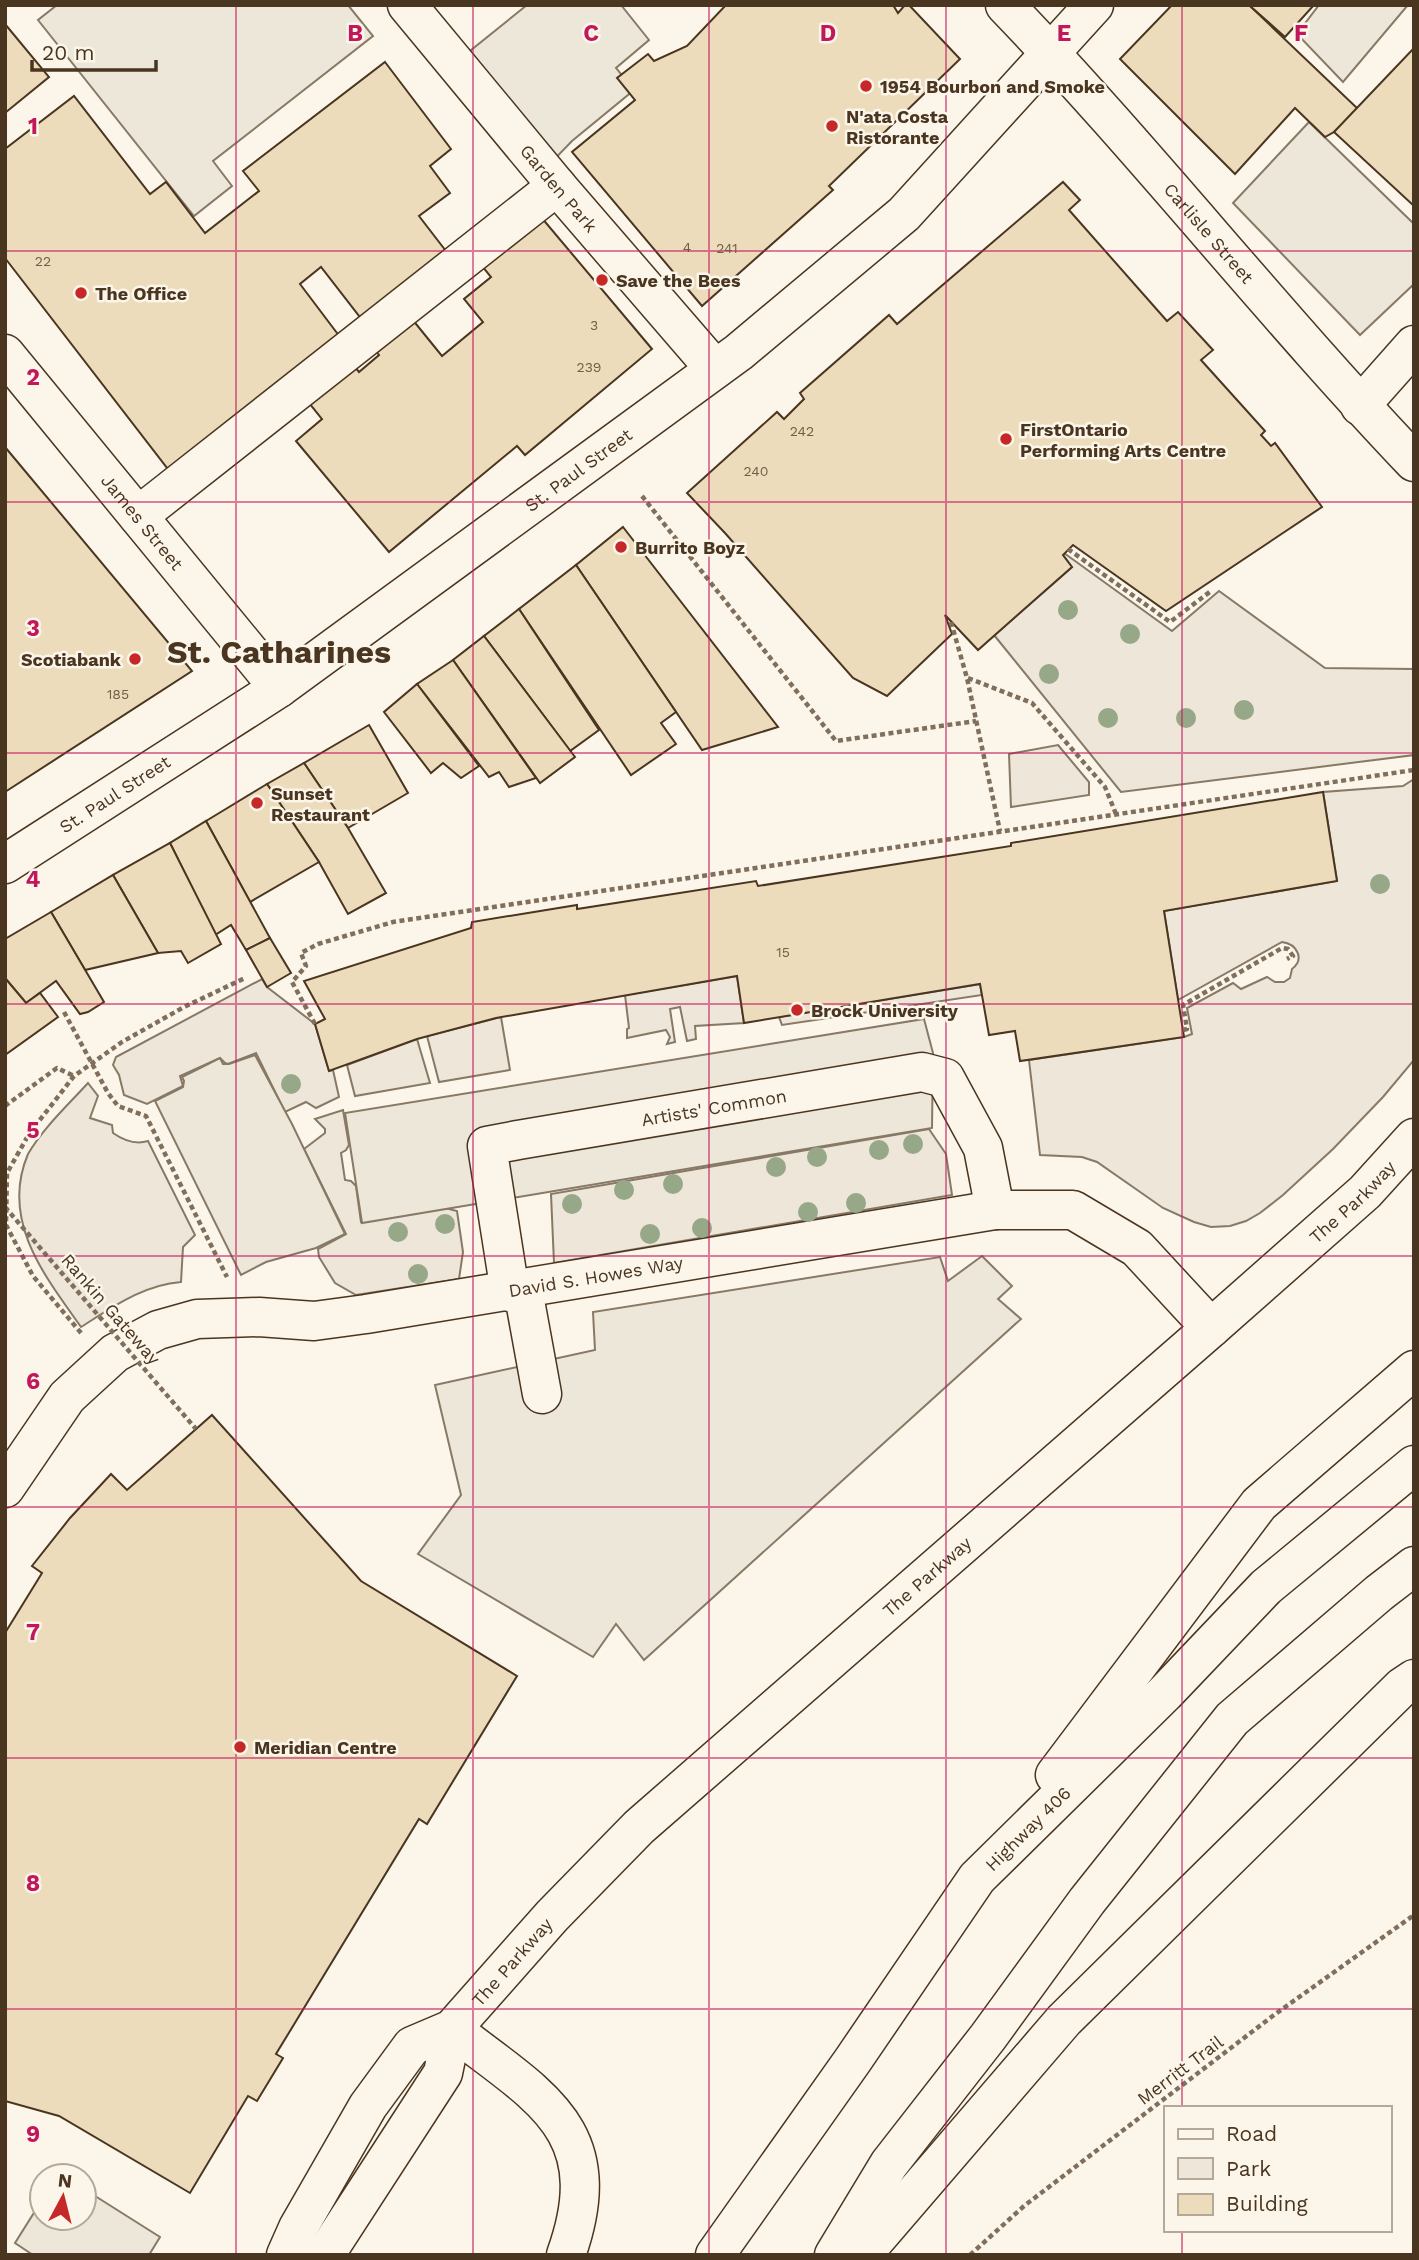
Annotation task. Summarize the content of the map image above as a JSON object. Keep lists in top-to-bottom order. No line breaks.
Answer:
{"streets":{"main road":["Garden Park","Carlisle Street","St. Paul Street","James Street","Artists' Common","The Parkway","David S. Howes Way","Highway 406"],"path":["Rankin Gateway","Merritt Trail"]},"crossings":[["Garden Park","St. Paul Street"],["Carlisle Street","St. Paul Street"],["St. Paul Street","James Street"],["Artists' Common","David S. Howes Way"],["The Parkway","David S. Howes Way"]],"districts":["St. Catharines"],"places":["1954 Bourbon and Smoke","N'ata Costa Ristorante","Save the Bees","The Office","FirstOntario Performing Arts Centre","Burrito Boyz","Scotiabank","Sunset Restaurant","Brock University","Meridian Centre"],"house_numbers":["4","241","22","3","239","242","240","185","15"],"legend":["Road","Park","Building"],"scale_bar":"20 m","north":"top","grid":{"columns":["B","C","D","E","F"],"rows":["1","2","3","4","5","6","7","8","9"]}}
